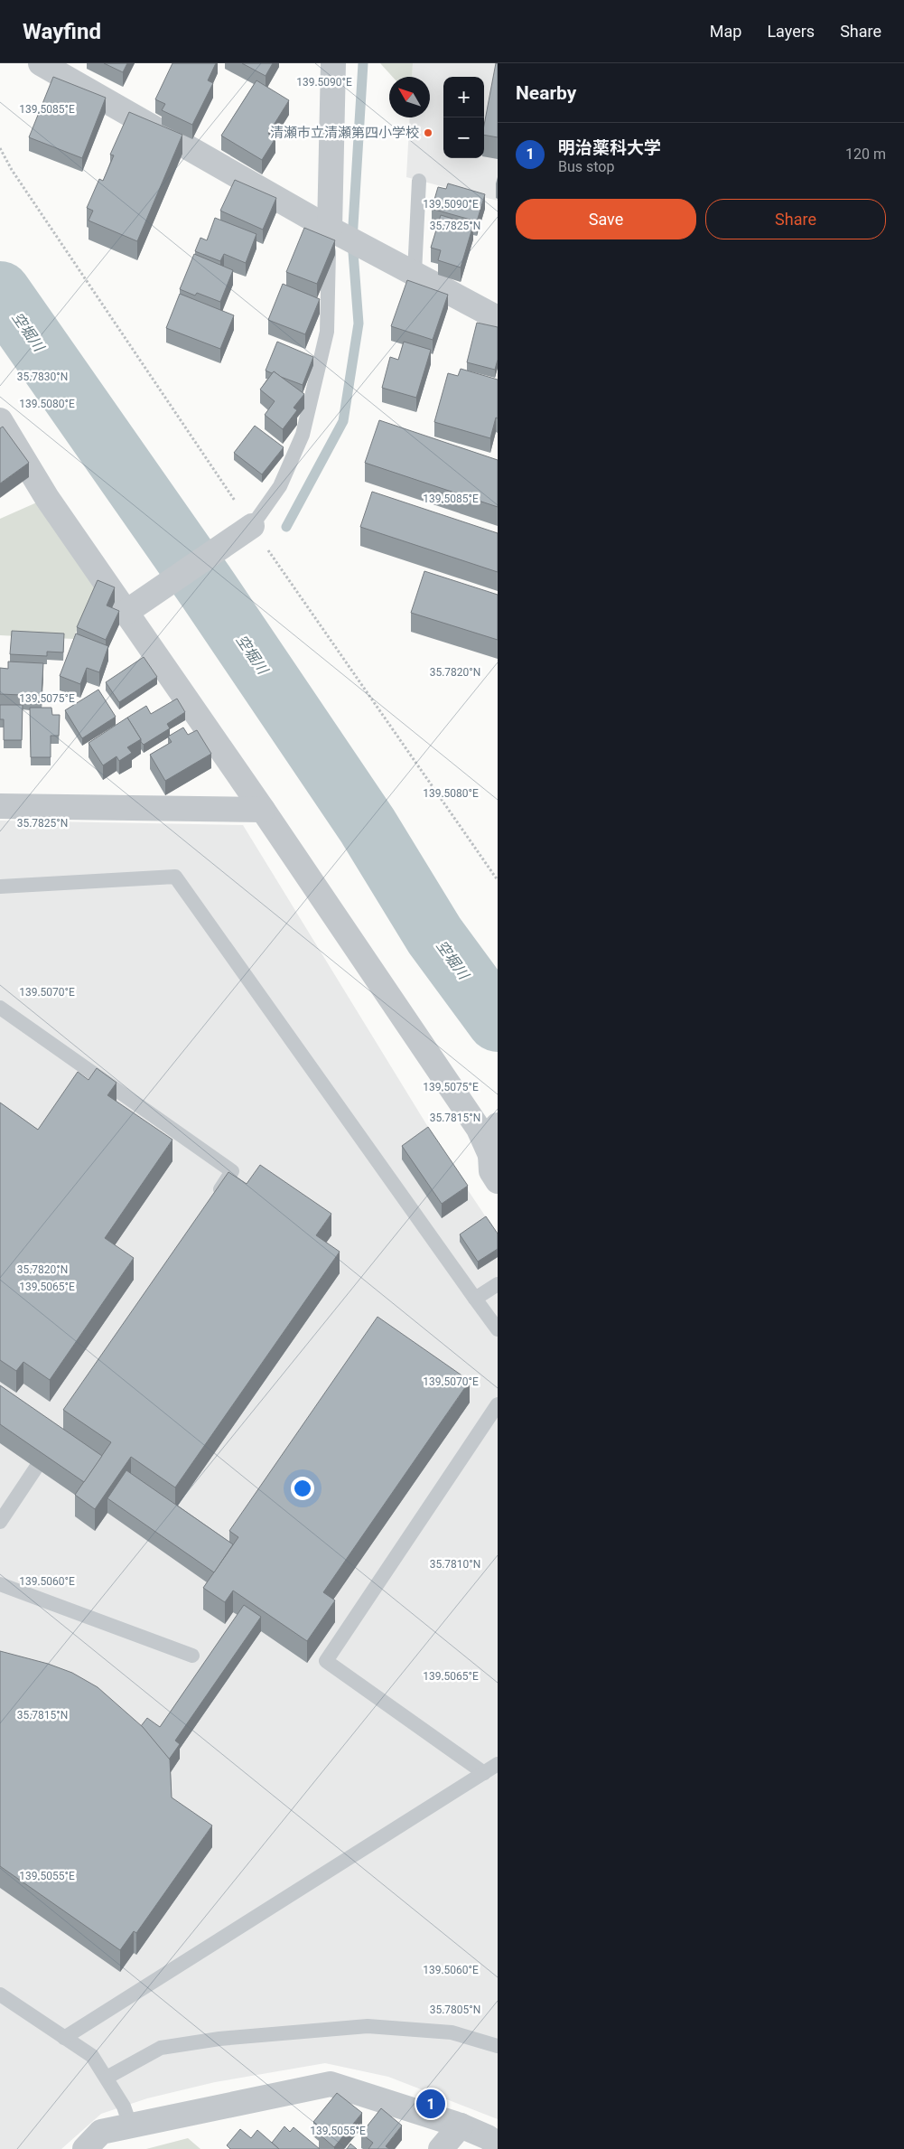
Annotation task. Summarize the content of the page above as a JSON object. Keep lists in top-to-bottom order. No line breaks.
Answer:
{"water":["空堀川"],"places":["清瀬市立清瀬第四小学校"],"north":"top left","page":{"header":"Wayfind","nav":["Map","Layers","Share"],"heading":"Nearby","map_buttons":["+","−"],"list":[{"mark":"1","name":"明治薬科大学","note":"Bus stop","value":"120 m"}],"buttons":["Save","Share"],"pins":"1"},"coordinates":["139.5090°E","139.5085°E","35.7825°N","35.7830°N","139.5080°E","35.7820°N","139.5075°E","139.5070°E","35.7815°N","139.5065°E","35.7810°N","139.5060°E","139.5055°E","35.7805°N"]}
